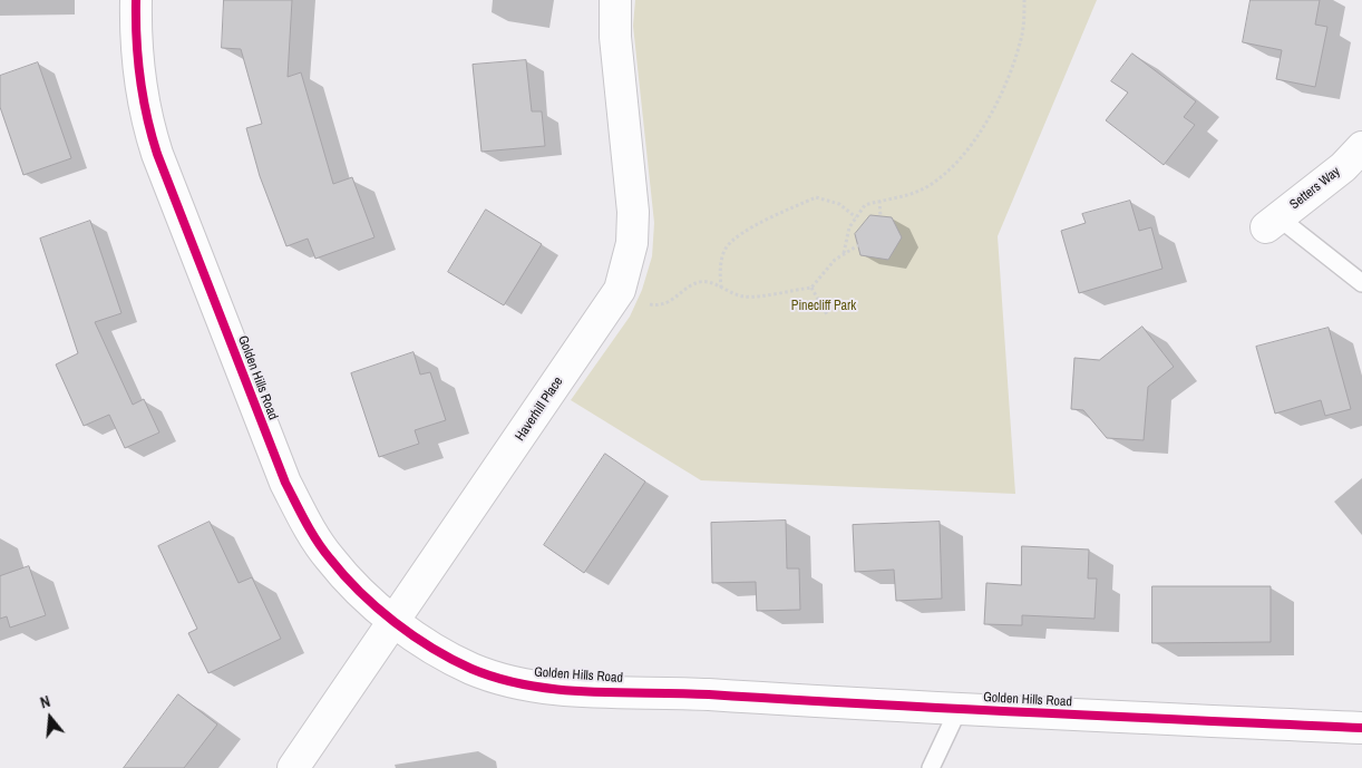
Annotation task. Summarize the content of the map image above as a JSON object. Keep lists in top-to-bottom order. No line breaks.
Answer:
{"streets":{"street":["Setters Way","Golden Hills Road","Haverhill Place"]},"crossings":[["Golden Hills Road","Haverhill Place"]],"parks":["Pinecliff Park"],"north":"top"}
